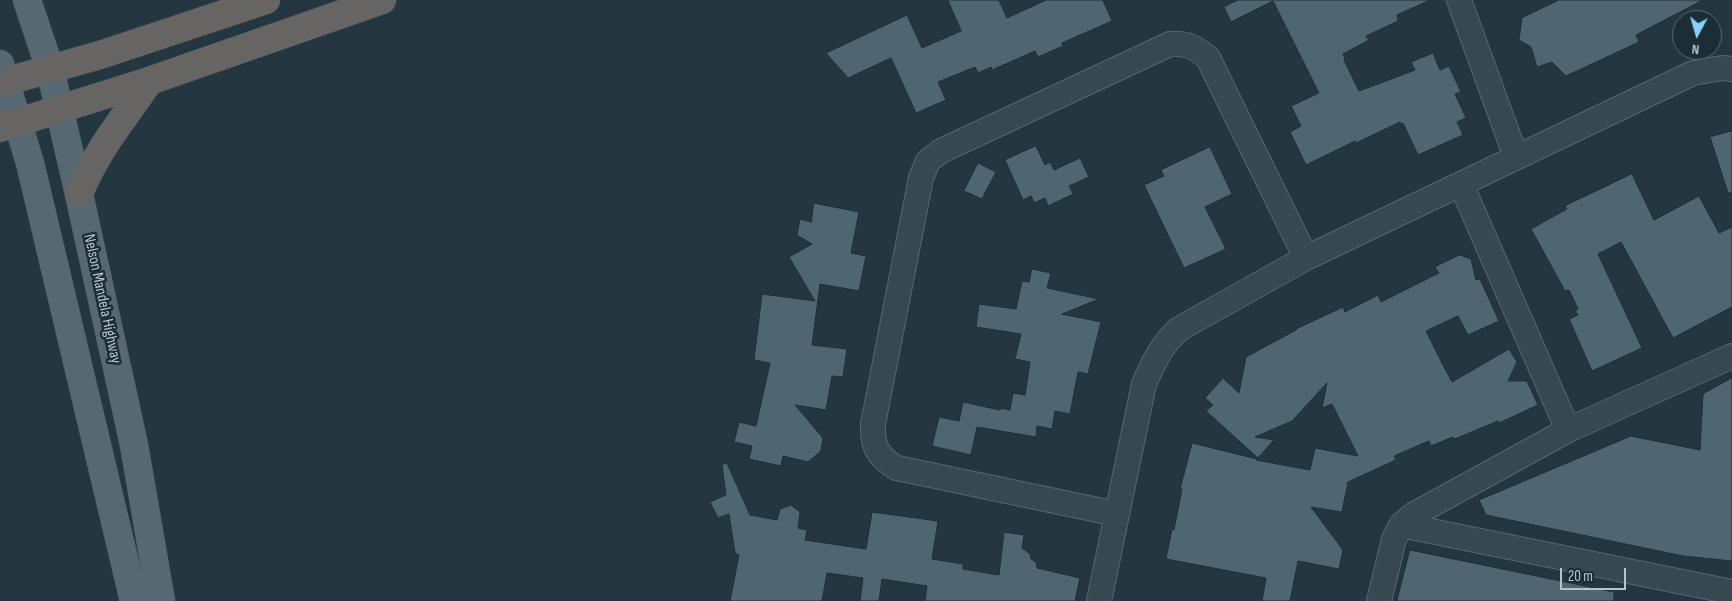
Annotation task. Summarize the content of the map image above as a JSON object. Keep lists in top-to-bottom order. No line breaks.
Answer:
{"streets":{"main road":["Nelson Mandela Highway"]},"scale_bar":"20 m","north":"bottom"}
